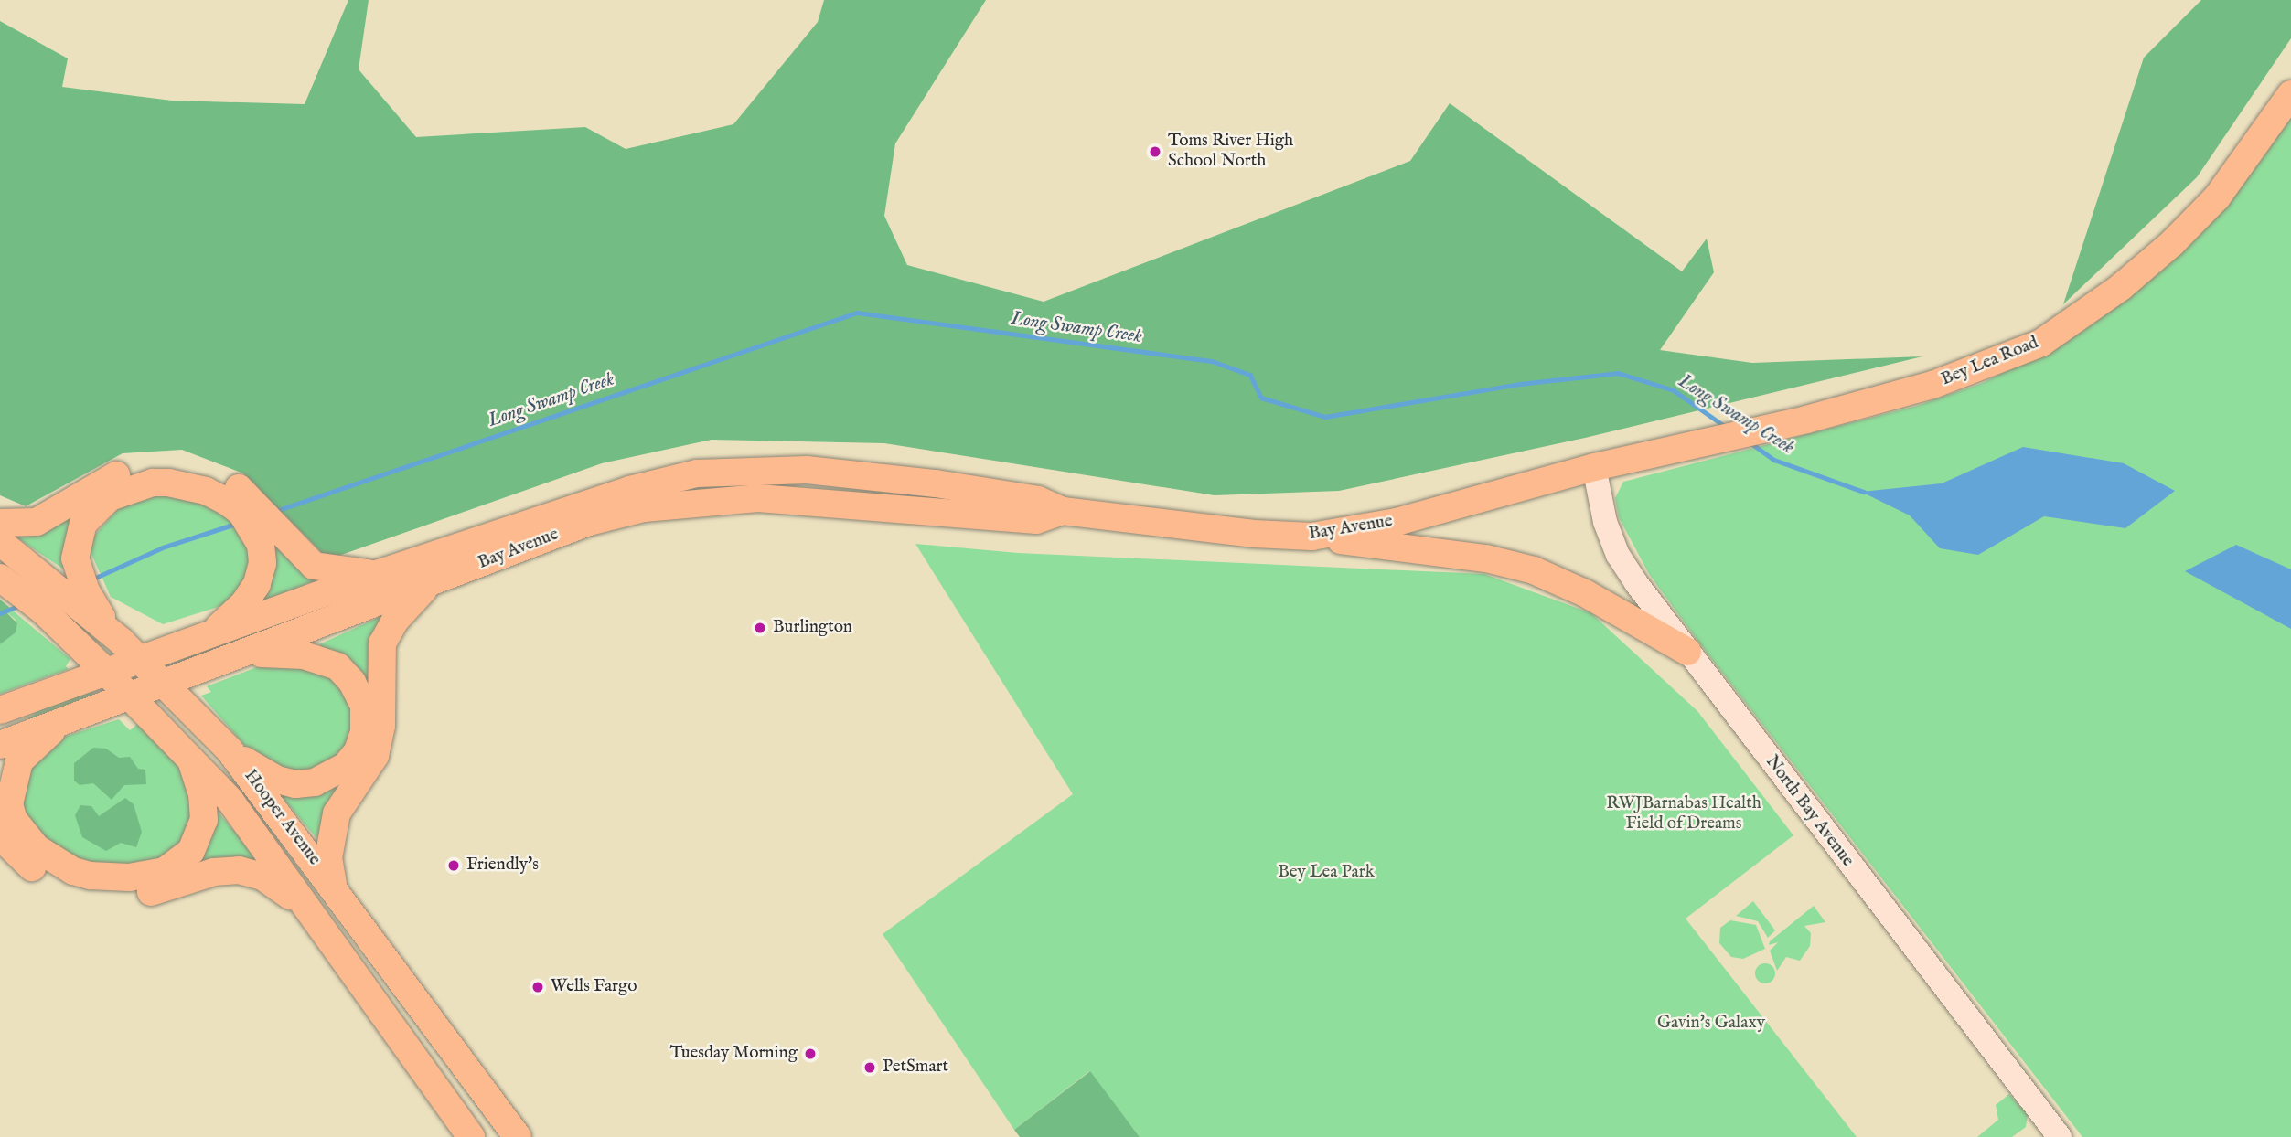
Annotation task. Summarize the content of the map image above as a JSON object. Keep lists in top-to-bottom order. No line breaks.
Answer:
{"streets":{"main road":["Bey Lea Road","Bay Avenue","Hooper Avenue"],"street":["North Bay Avenue"]},"crossings":[["Bey Lea Road","Bay Avenue"],["Bey Lea Road","North Bay Avenue"],["Bay Avenue","North Bay Avenue"],["Bay Avenue","Hooper Avenue"]],"water":["Long Swamp Creek"],"parks":["RWJBarnabas Health Field of Dreams","Bey Lea Park","Gavin's Galaxy"],"places":["Toms River High School North","Burlington","Friendly's","Wells Fargo","Tuesday Morning","PetSmart"]}
